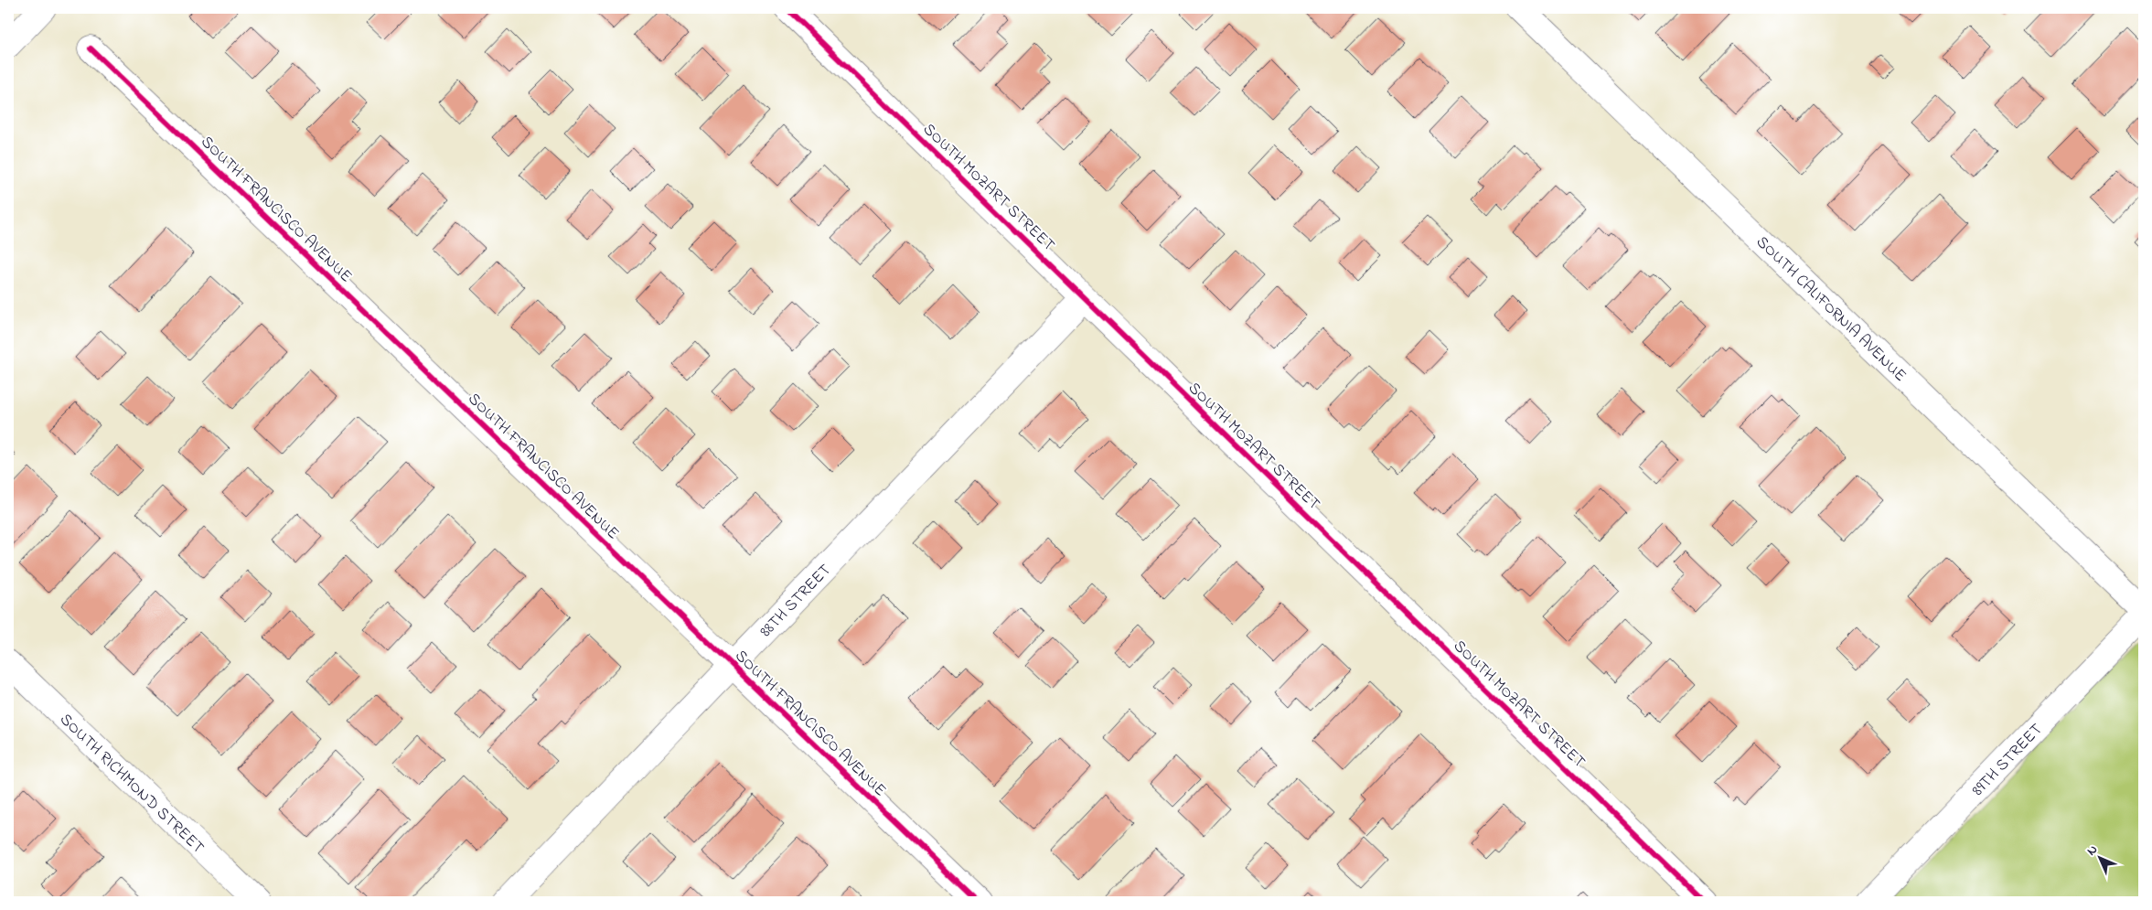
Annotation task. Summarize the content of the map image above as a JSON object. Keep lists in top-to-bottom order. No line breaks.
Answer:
{"streets":{"street":["SOUTH MOZART STREET","SOUTH FRANCISCO AVENUE","SOUTH CALIFORNIA AVENUE","88TH STREET","89TH STREET","SOUTH RICHMOND STREET"]},"crossings":[["SOUTH MOZART STREET","88TH STREET"],["SOUTH FRANCISCO AVENUE","88TH STREET"]],"north":"top left"}
